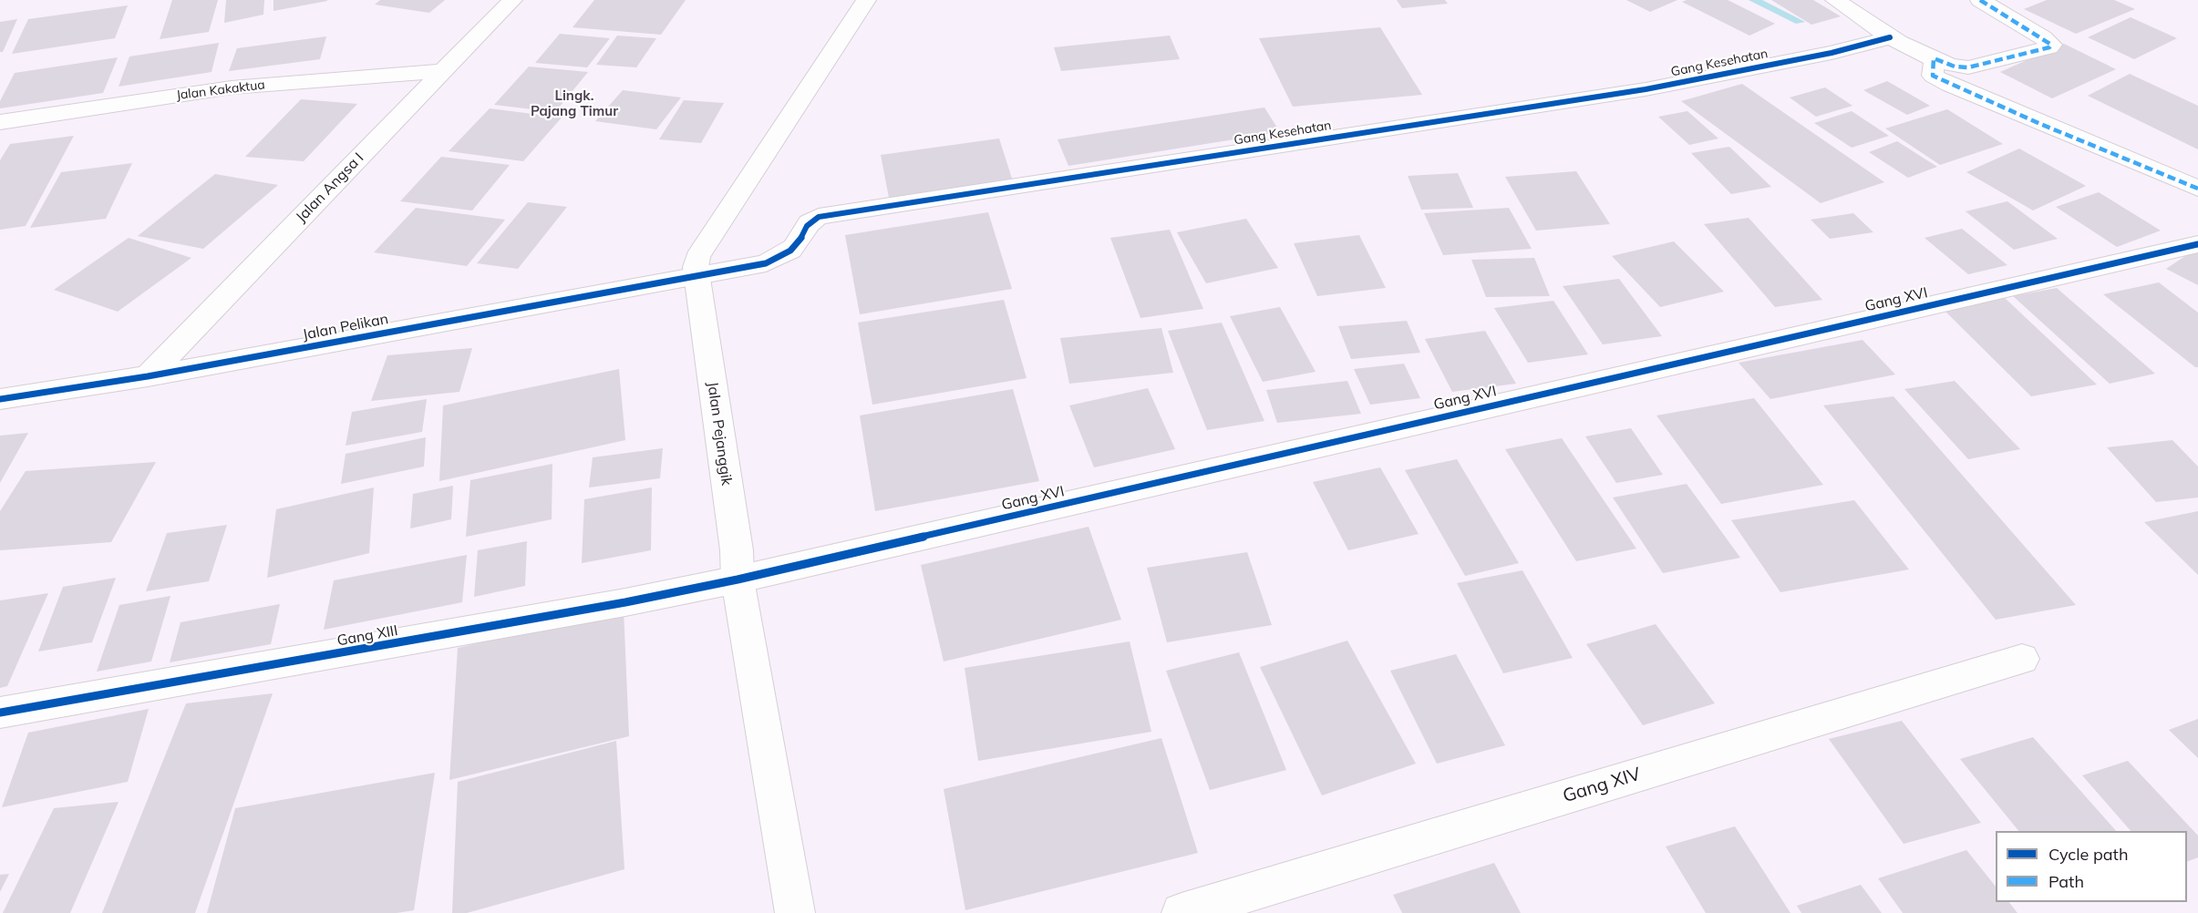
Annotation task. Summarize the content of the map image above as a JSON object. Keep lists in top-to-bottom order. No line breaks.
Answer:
{"streets":{"street":["Gang Kesehatan","Jalan Kakaktua","Jalan Angsa I","Gang XVI","Jalan Pelikan","Jalan Pejanggik","Gang XIII","Gang XIV"]},"crossings":[["Gang Kesehatan","Jalan Pelikan"],["Gang Kesehatan","Jalan Pejanggik"],["Jalan Kakaktua","Jalan Angsa I"],["Jalan Angsa I","Jalan Pelikan"],["Gang XVI","Jalan Pejanggik"],["Gang XVI","Gang XIII"],["Jalan Pelikan","Jalan Pejanggik"],["Jalan Pejanggik","Gang XIII"]],"districts":["Lingk. Pajang Timur"],"legend":["Cycle path","Path"]}
